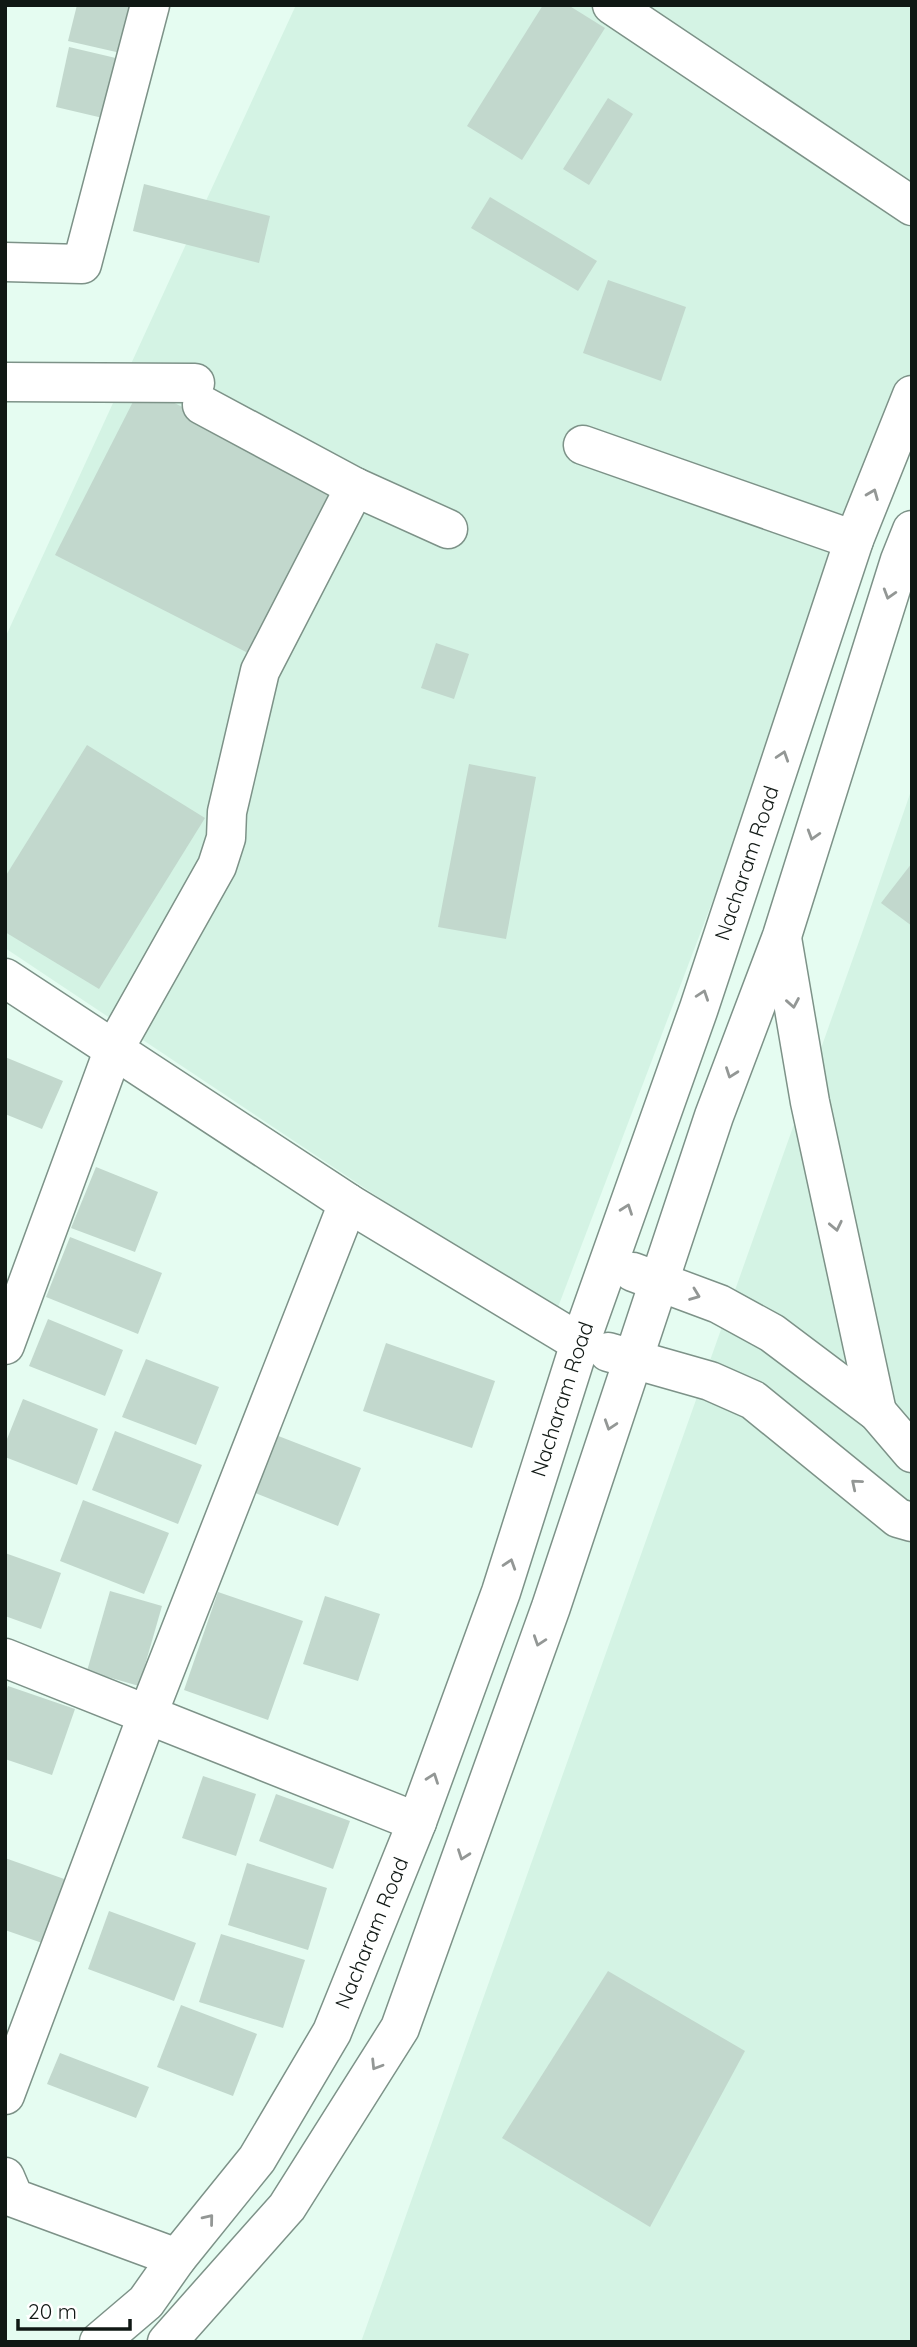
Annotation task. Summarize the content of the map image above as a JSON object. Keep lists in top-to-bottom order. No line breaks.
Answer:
{"streets":{"main road":["Nacharam Road"]},"scale_bar":"20 m"}
